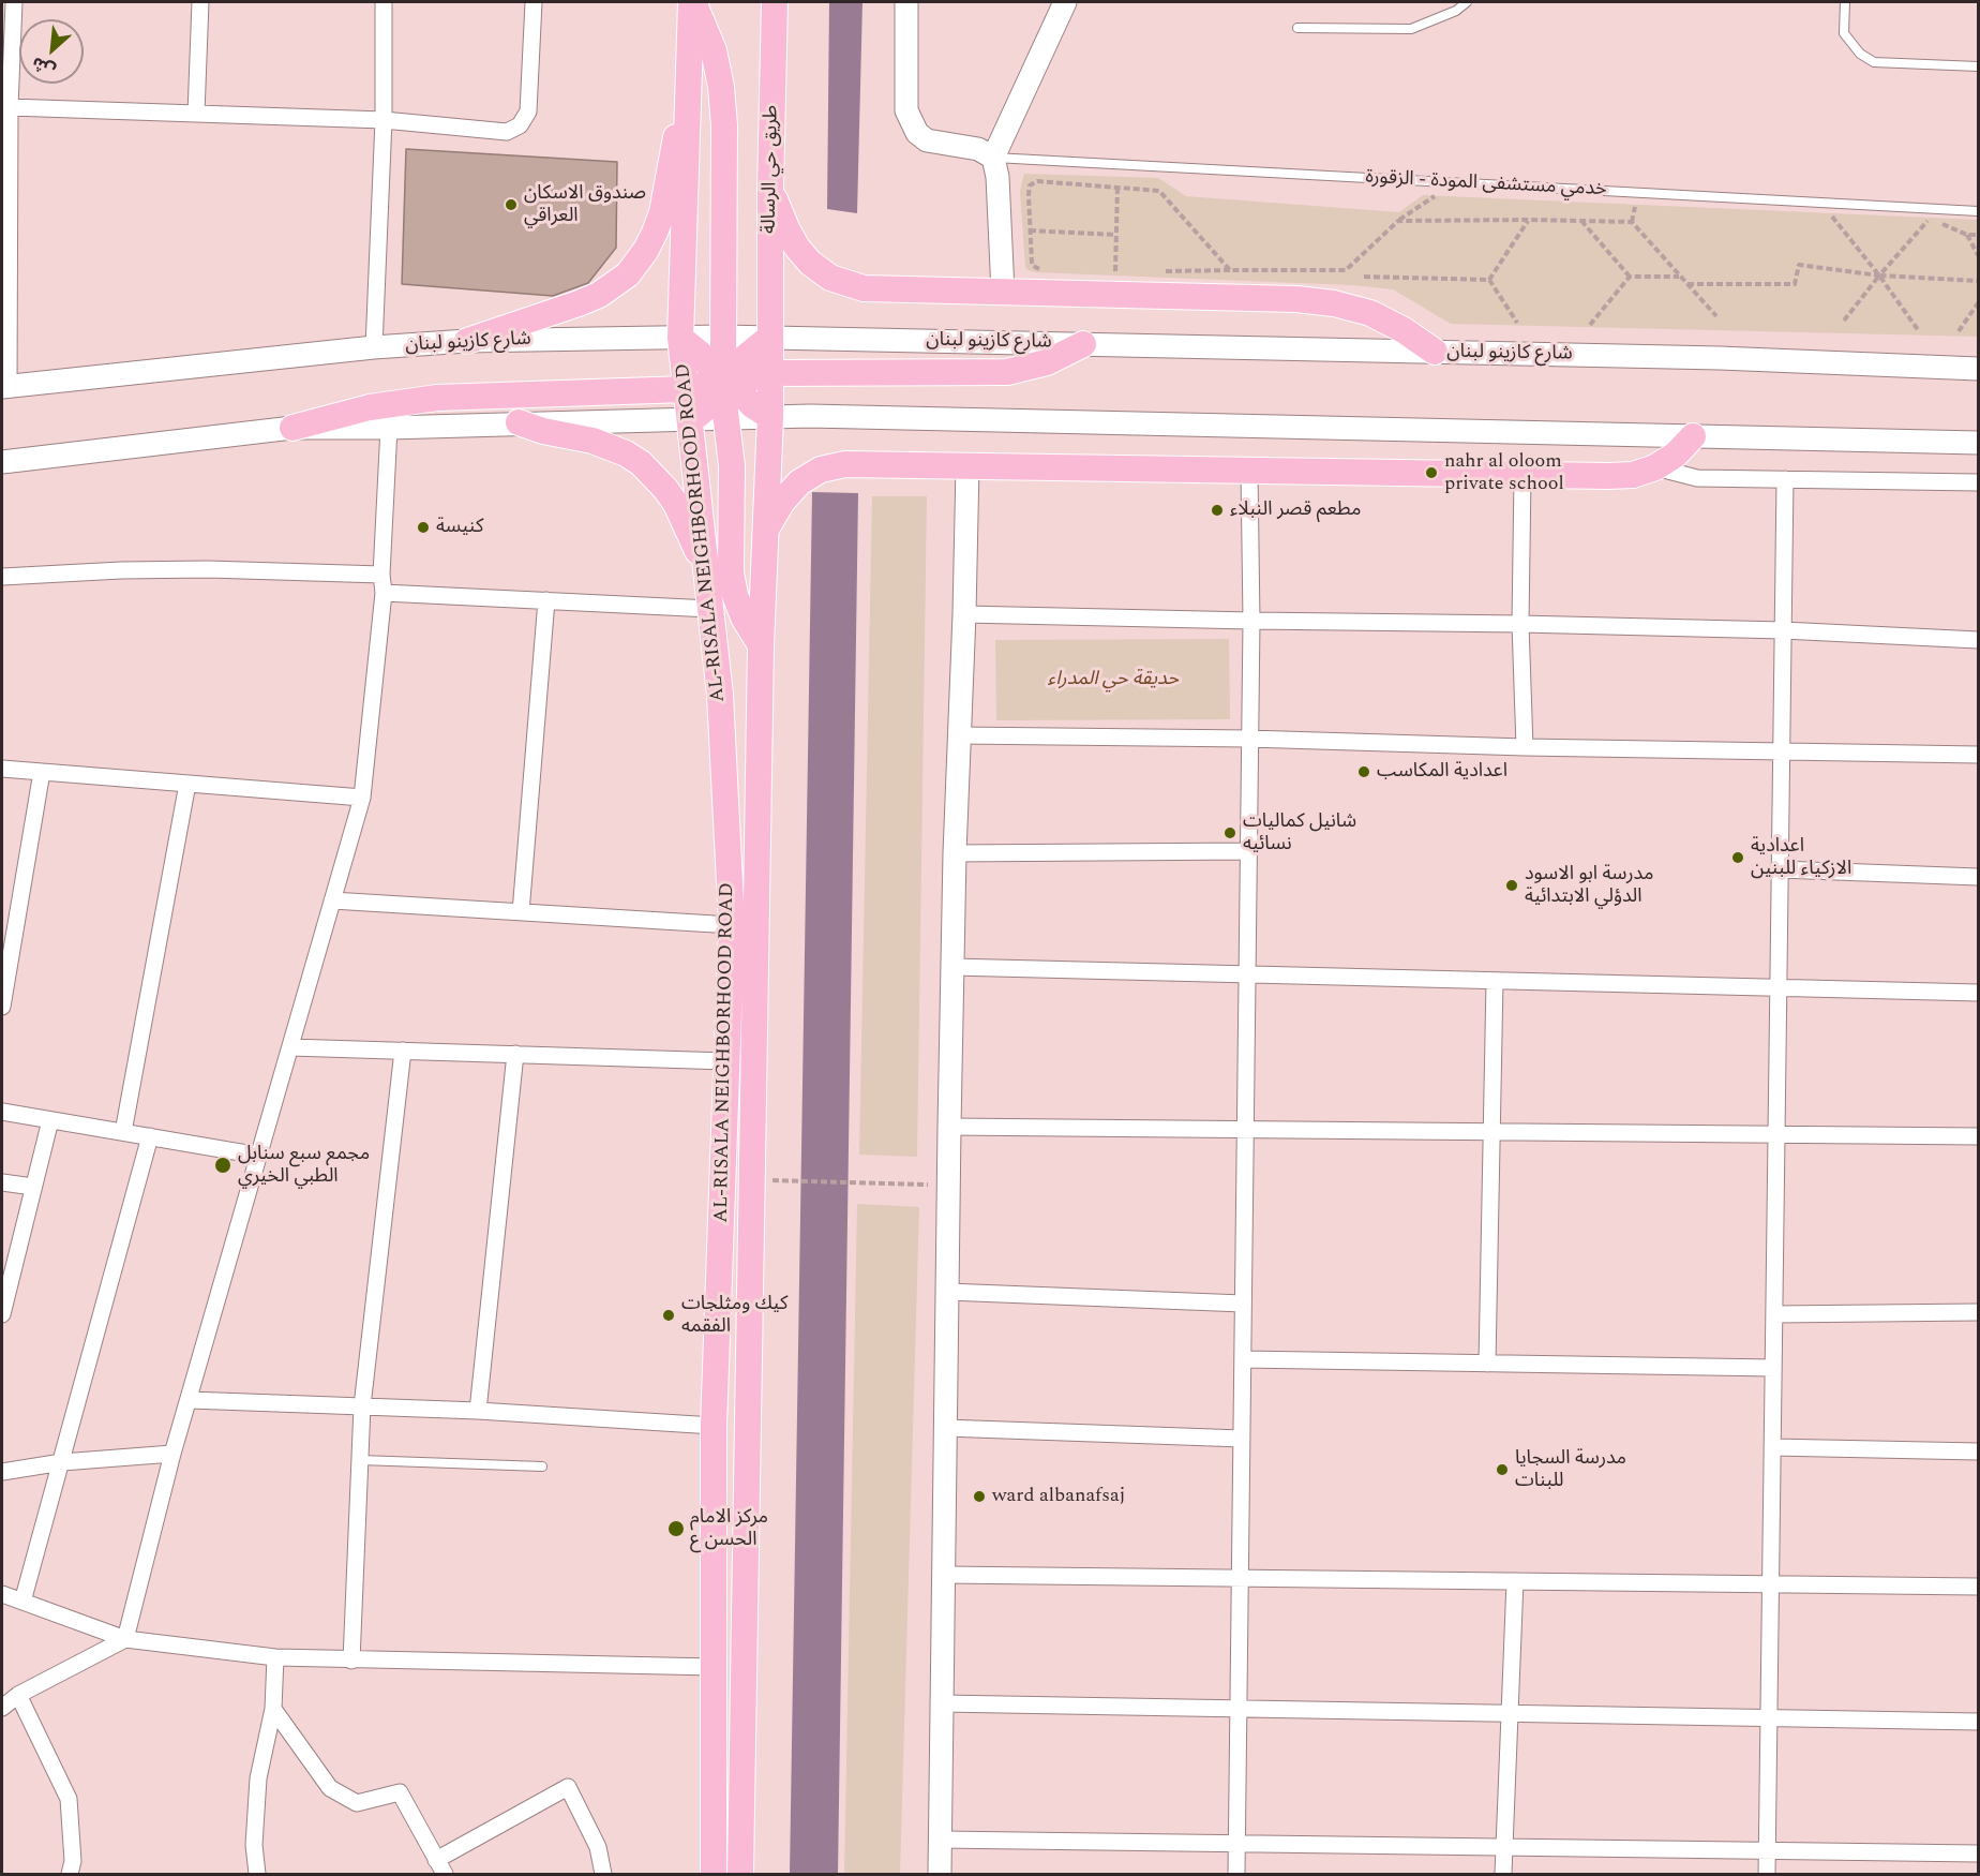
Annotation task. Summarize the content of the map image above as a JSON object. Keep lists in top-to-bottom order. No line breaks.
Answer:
{"streets":{"main road":["طريق حي الرسالة","شارع كازينو لبنان","AL-RISALA NEIGHBORHOOD ROAD"],"lane":["خدمي مستشفى المودة - الزقورة"]},"crossings":[["طريق حي الرسالة","شارع كازينو لبنان"],["طريق حي الرسالة","AL-RISALA NEIGHBORHOOD ROAD"],["شارع كازينو لبنان","AL-RISALA NEIGHBORHOOD ROAD"]],"parks":["حديقة حي المدراء"],"places":["صندوق الاسكان العراقي","nahr al oloom private school","مطعم قصر النبلاء","كنيسة","اعدادية المكاسب","شانيل كماليات نسائيه","اعدادية الازكياء للبنين","مدرسة ابو الاسود الدؤلي الابتدائية","مجمع سبع سنابل الطبي الخيري","كيك ومثلجات الفقمه","مدرسة السجايا للبنات","ward albanafsaj","مركز الامام الحسن ع"],"north":"bottom left"}
